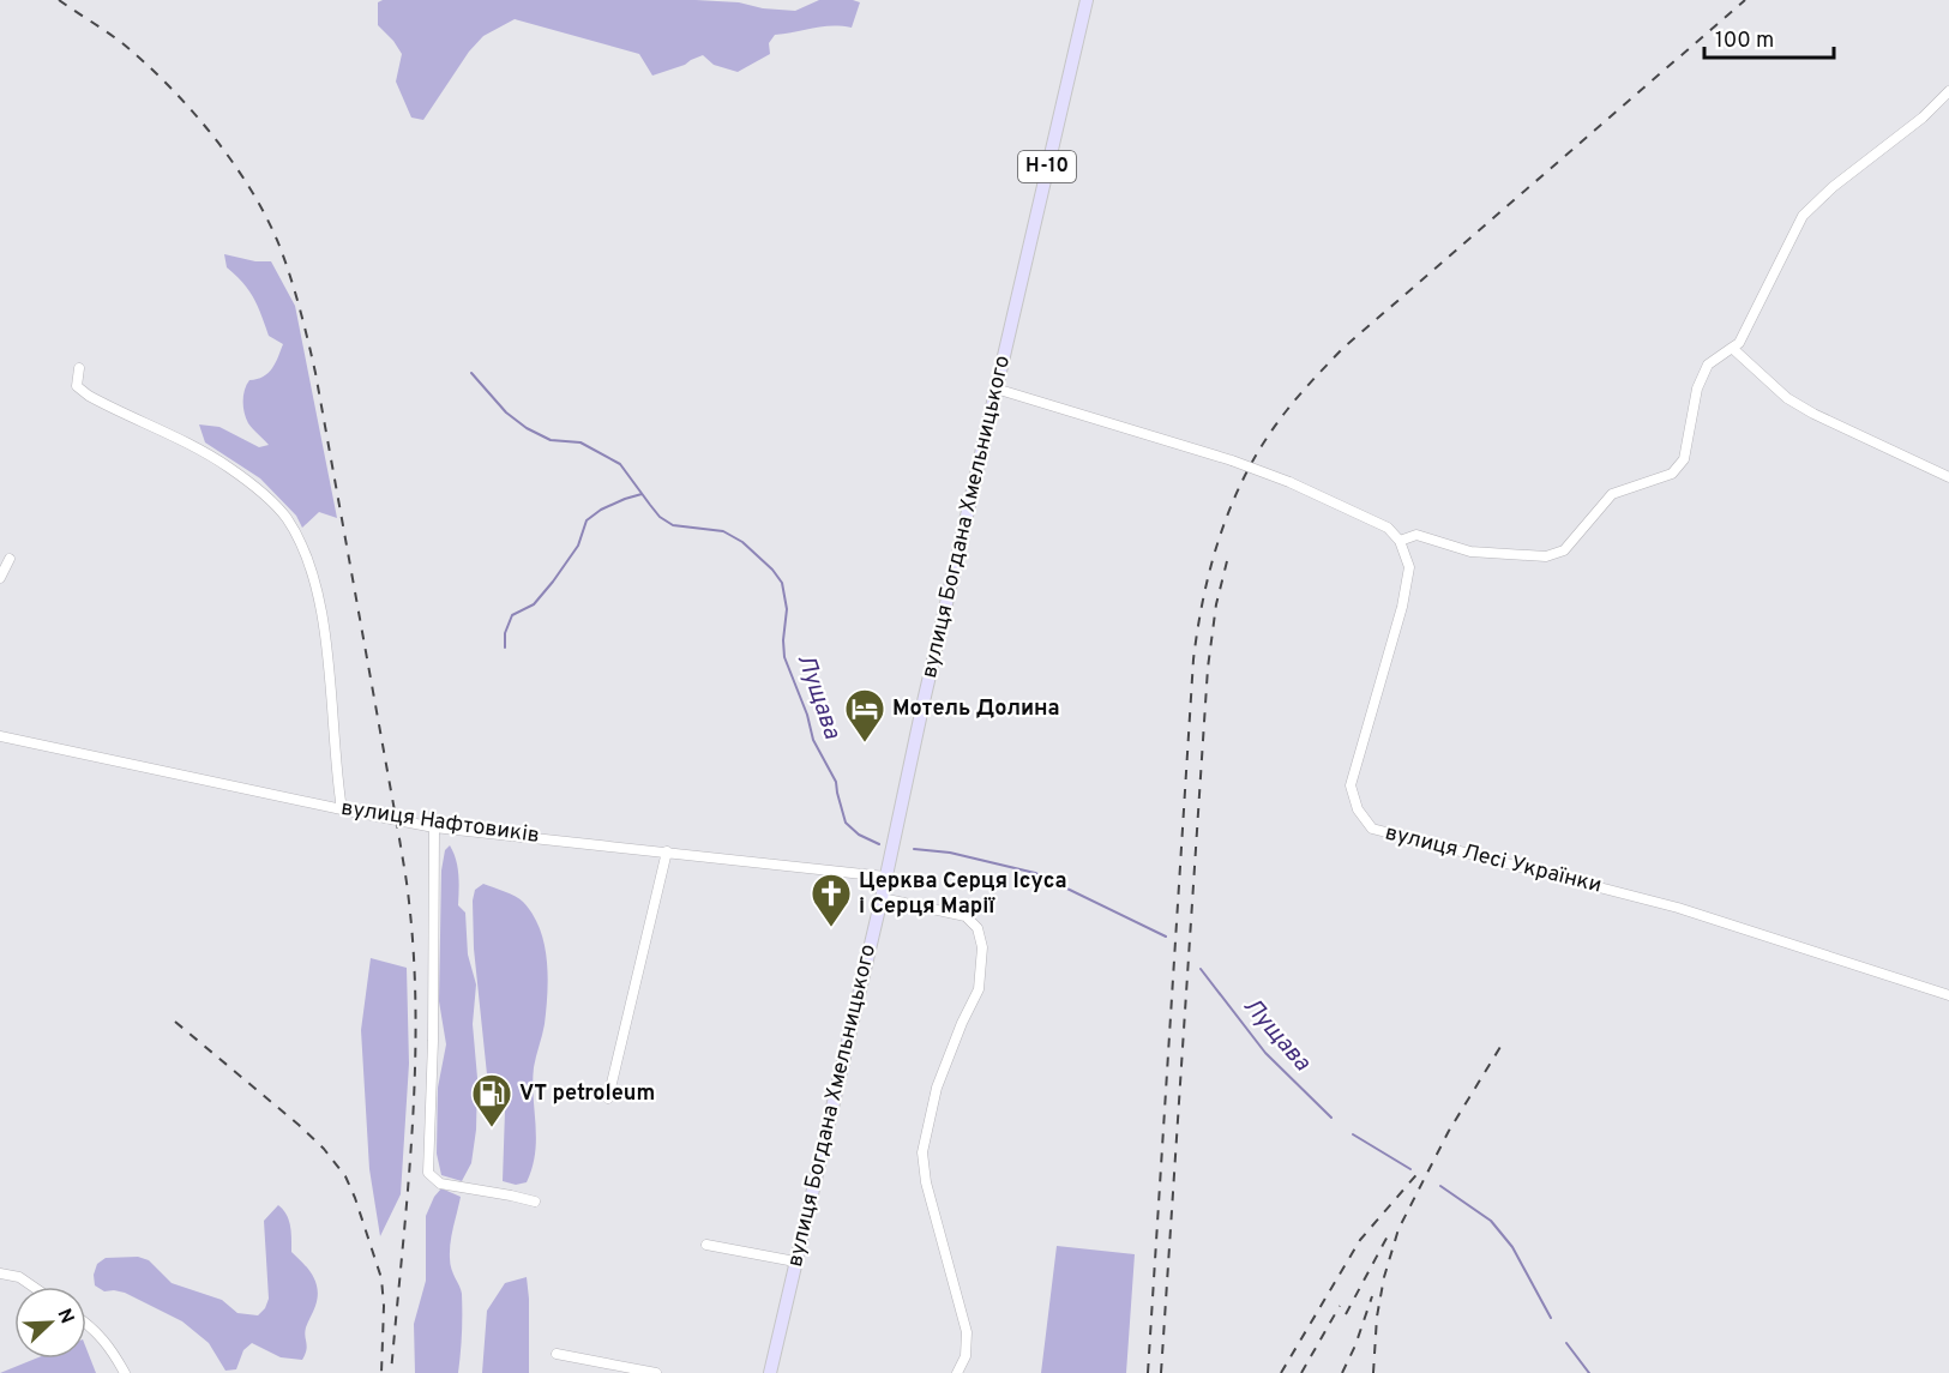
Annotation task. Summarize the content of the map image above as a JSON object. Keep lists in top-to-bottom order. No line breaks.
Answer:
{"streets":{"main road":["Н-10","вулиця Богдана Хмельницького"],"street":["вулиця Нафтовиків","вулиця Лесі Українки"]},"crossings":[["вулиця Богдана Хмельницького","вулиця Нафтовиків"]],"water":["Лущава"],"places":{"hotel":["Мотель Долина"],"church":["Церква Серця Ісуса і Серця Марії"],"fuel station":["VT petroleum"]},"scale_bar":"100 m","north":"top right"}
